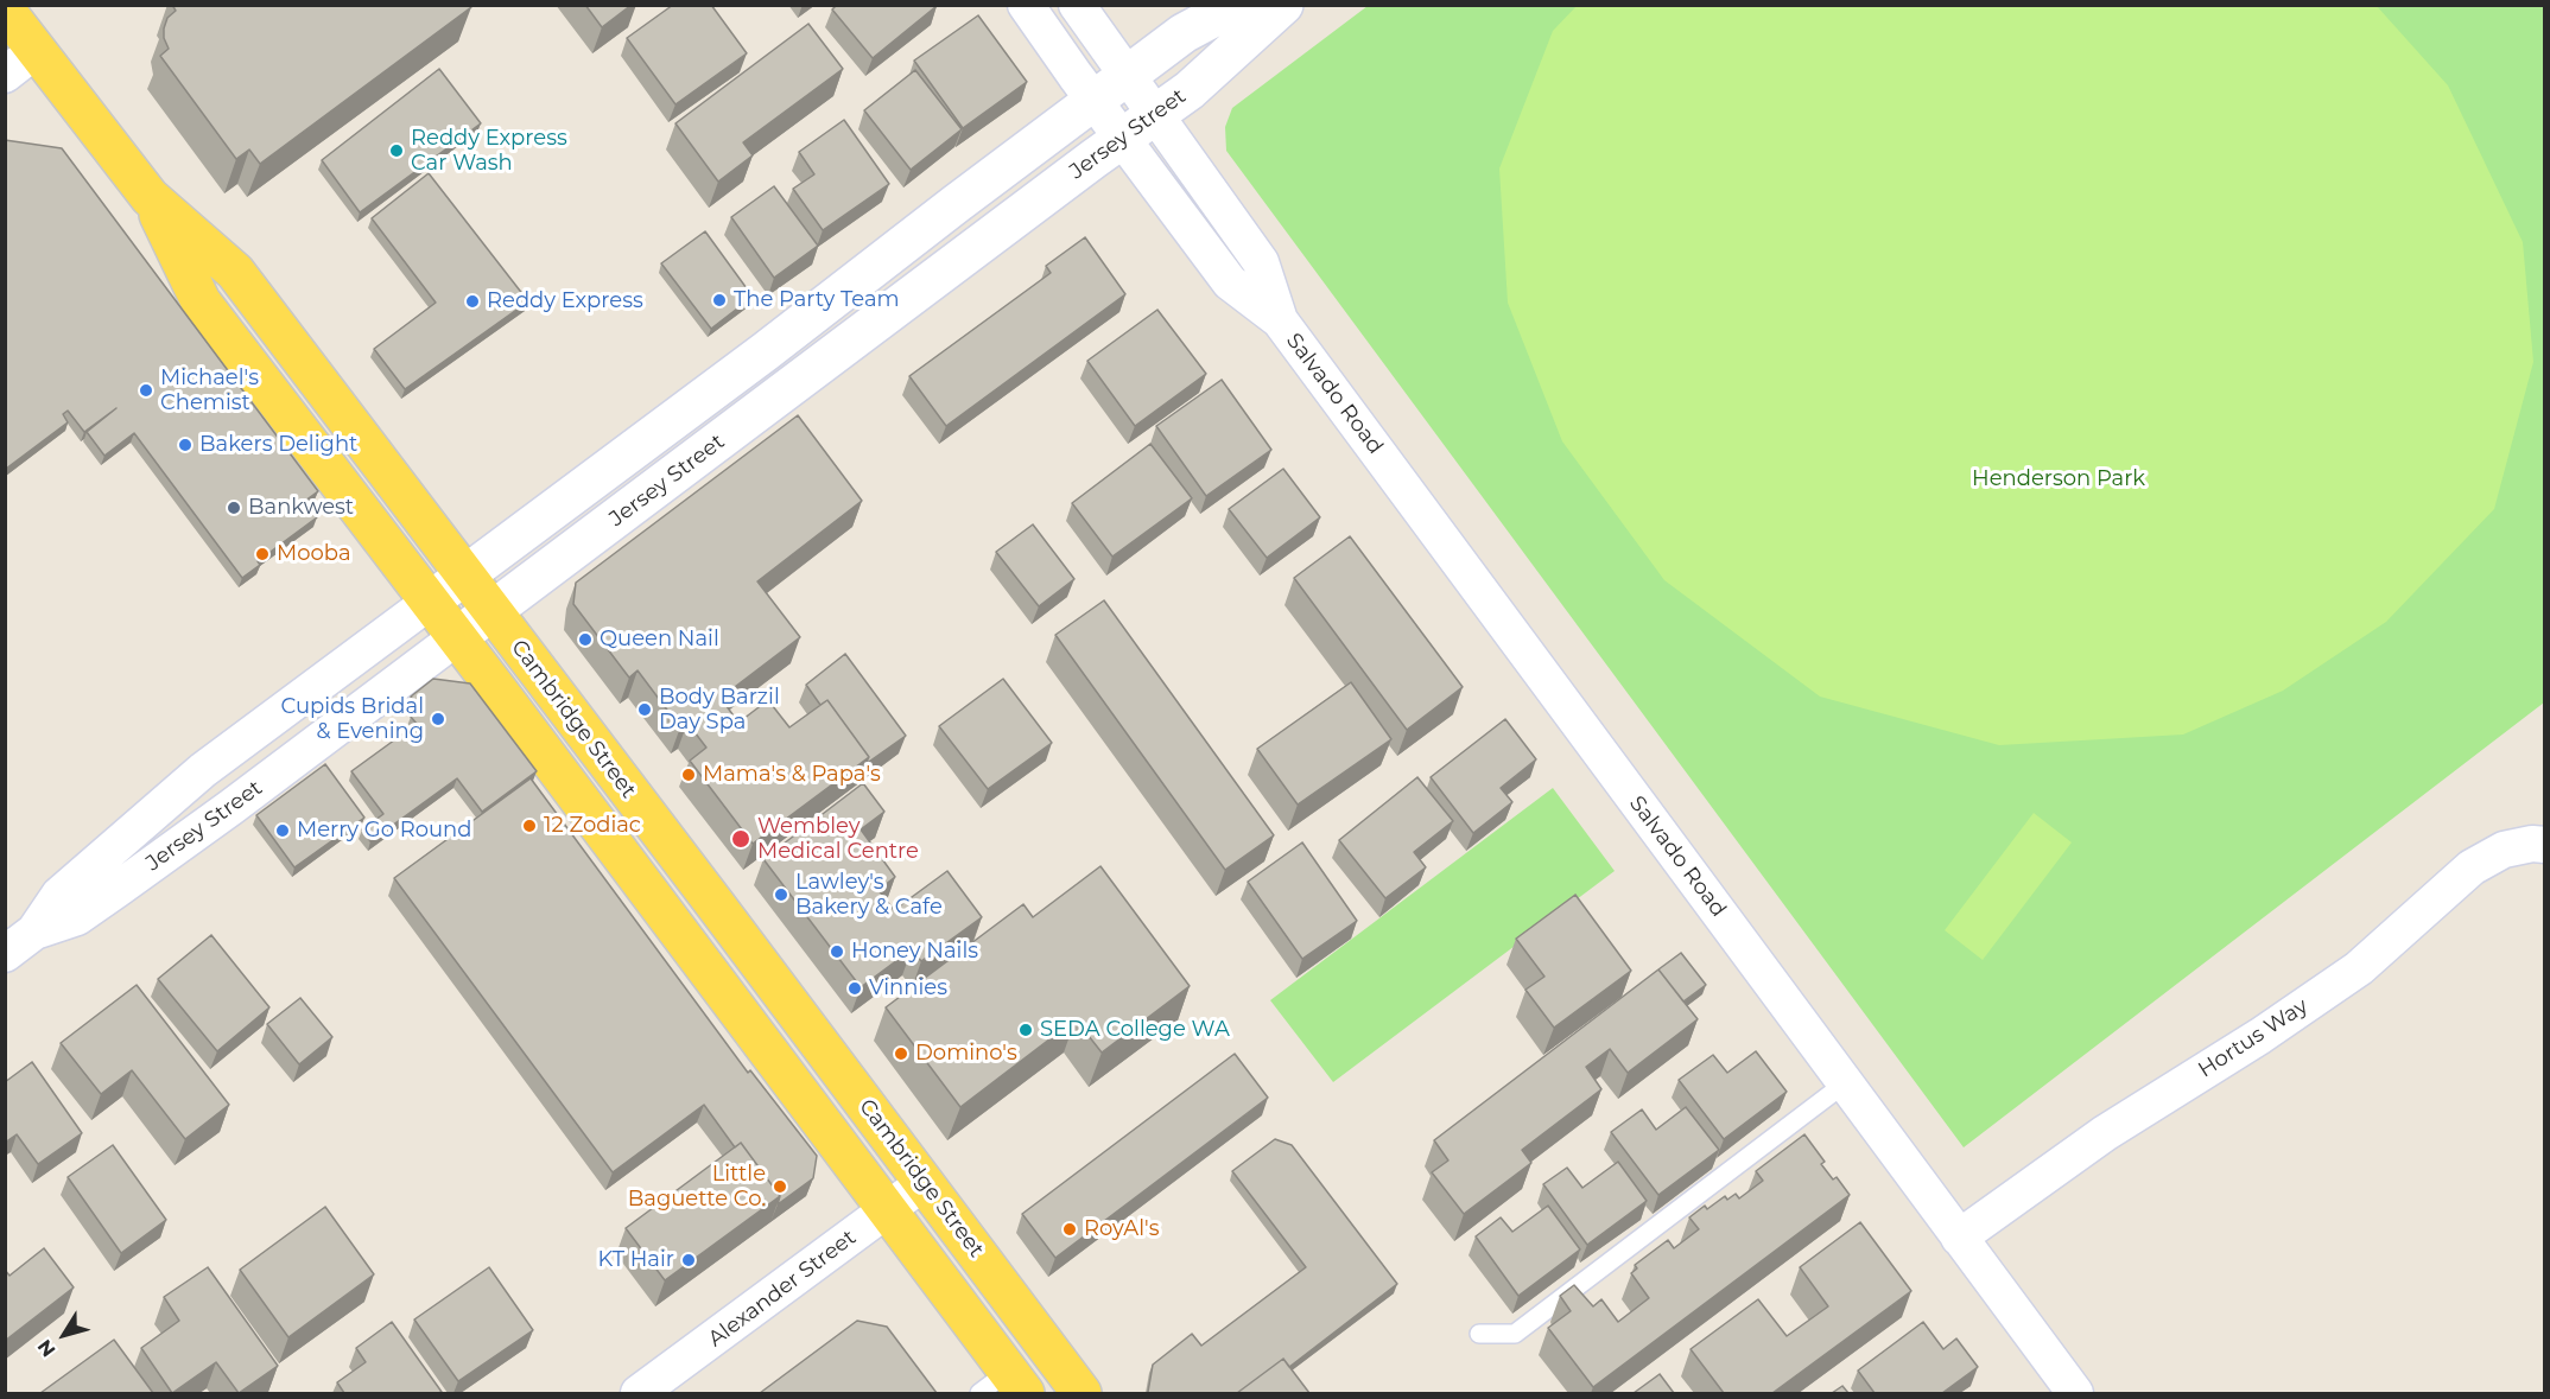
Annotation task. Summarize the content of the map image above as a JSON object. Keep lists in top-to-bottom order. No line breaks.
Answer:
{"streets":{"main road":["Cambridge Street"],"street":["Jersey Street","Salvado Road","Hortus Way","Alexander Street"]},"crossings":[["Jersey Street","Salvado Road"],["Jersey Street","Cambridge Street"],["Salvado Road","Hortus Way"],["Cambridge Street","Alexander Street"]],"parks":["Henderson Park"],"places":["Reddy Express Car Wash","The Party Team","Reddy Express","Michael's Chemist","Bakers Delight","Bankwest","Mooba","Queen Nail","Body Barzil Day Spa","Cupids Bridal & Evening","Mama's & Papa's","12 Zodiac","Merry Go Round","Wembley Medical Centre","Lawley's Bakery & Cafe","Honey Nails","Vinnies","SEDA College WA","Domino's","Little Baguette Co.","RoyAl's","KT Hair"],"north":"bottom left"}
